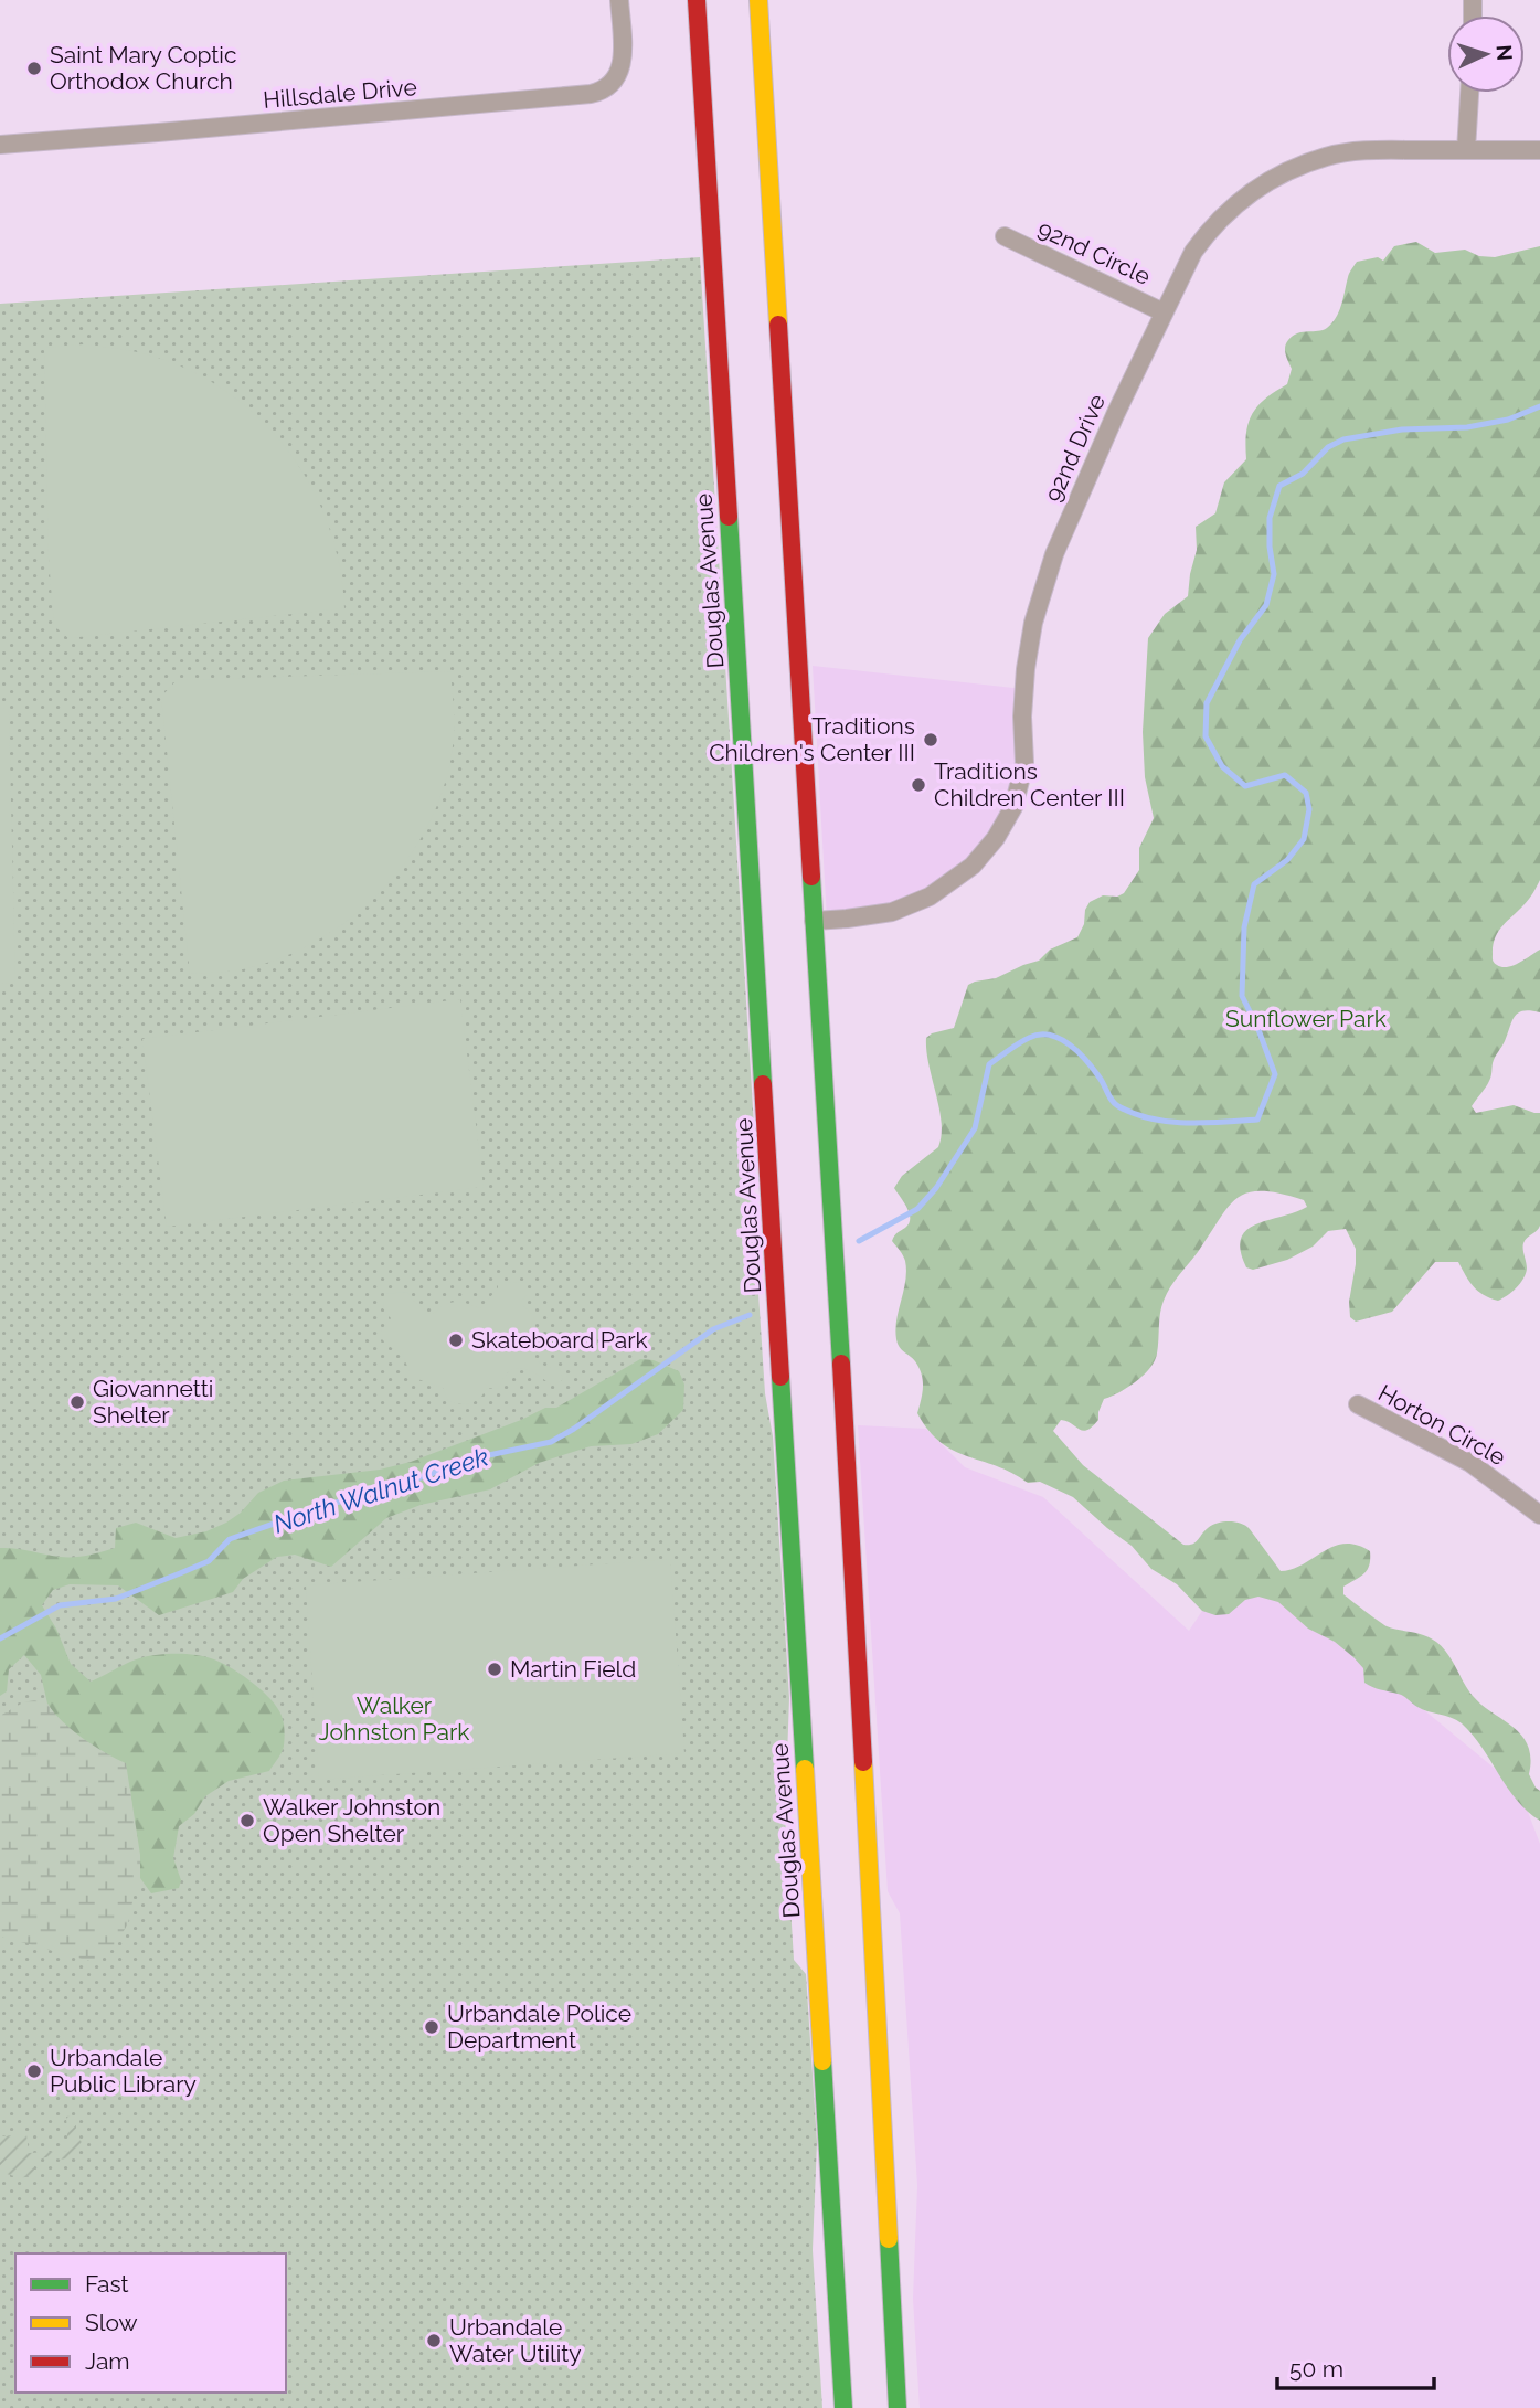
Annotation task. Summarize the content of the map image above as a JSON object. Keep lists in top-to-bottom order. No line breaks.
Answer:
{"streets":{"main road":["Douglas Avenue"],"street":["Hillsdale Drive","92nd Circle","92nd Drive","Horton Circle"]},"crossings":[["92nd Circle","92nd Drive"]],"water":["North Walnut Creek"],"parks":["Sunflower Park","Walker Johnston Park"],"places":["Saint Mary Coptic Orthodox Church","Traditions Children's Center III","Traditions Children Center III","Skateboard Park","Giovannetti Shelter","Martin Field","Walker Johnston Open Shelter","Urbandale Police Department","Urbandale Public Library","Urbandale Water Utility"],"legend":["Fast","Slow","Jam"],"scale_bar":"50 m","north":"right"}
